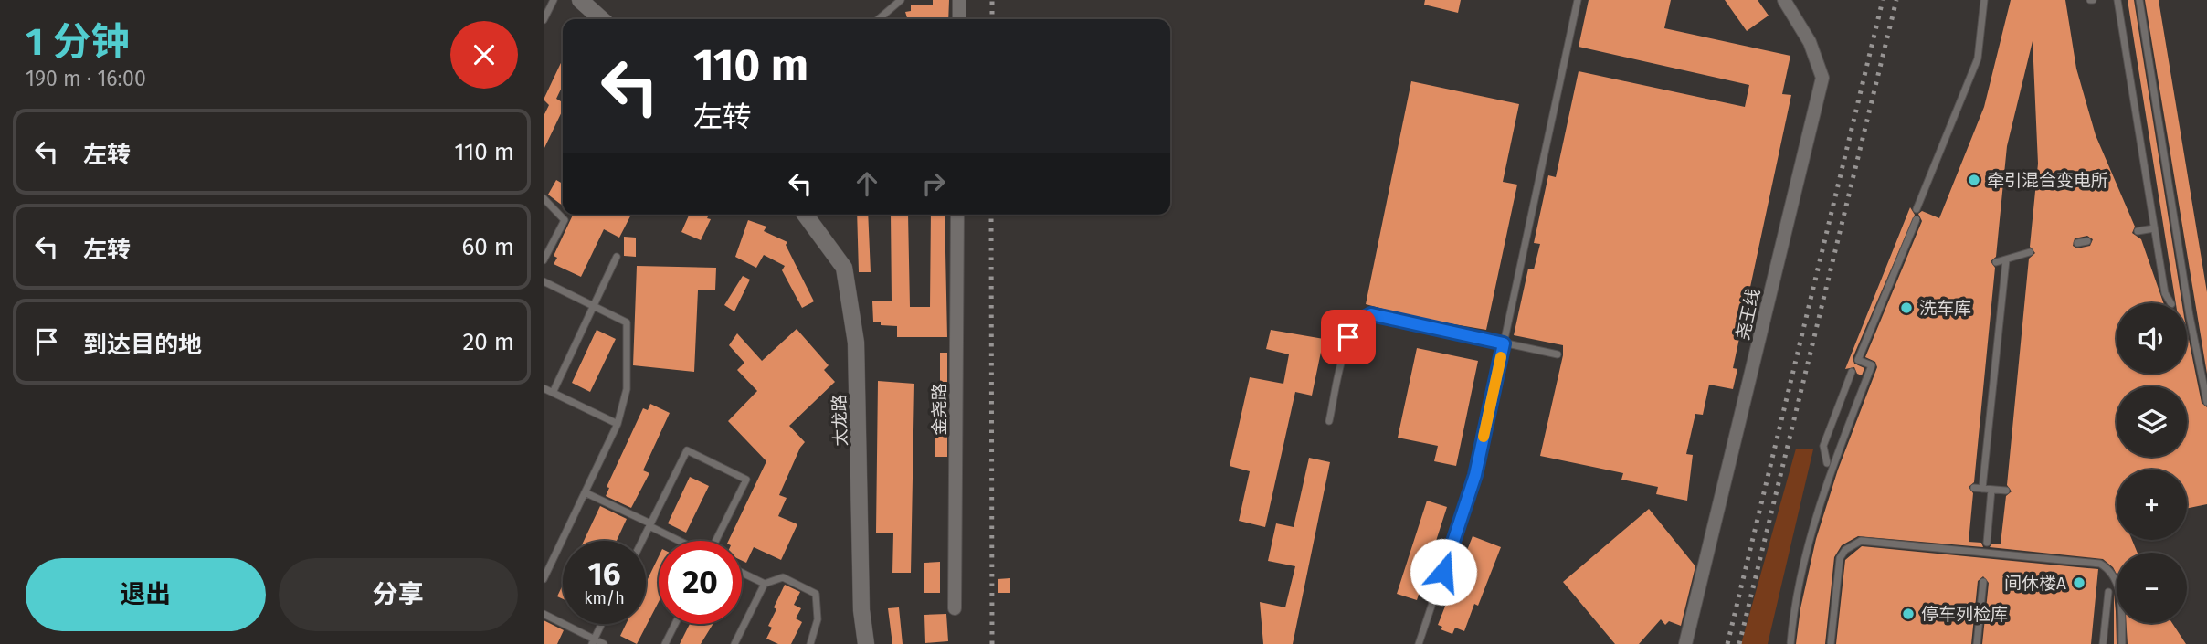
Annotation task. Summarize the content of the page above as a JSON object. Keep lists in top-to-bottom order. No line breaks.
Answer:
{"streets":{"street":["尧王线","金尧路","太龙路"]},"places":["牵引混合变电所","洗车库","间休楼A","停车列检库"],"page":{"heading":["1 分钟","190 m · 16:00"],"turn":["110 m","左转"],"list":[{"name":"左转","value":"110 m"},{"name":"左转","value":"60 m"},{"name":"到达目的地","value":"20 m"}],"map_buttons":["+","−"],"speed":"16 km/h","limit":"20","buttons":["退出","分享"]}}
